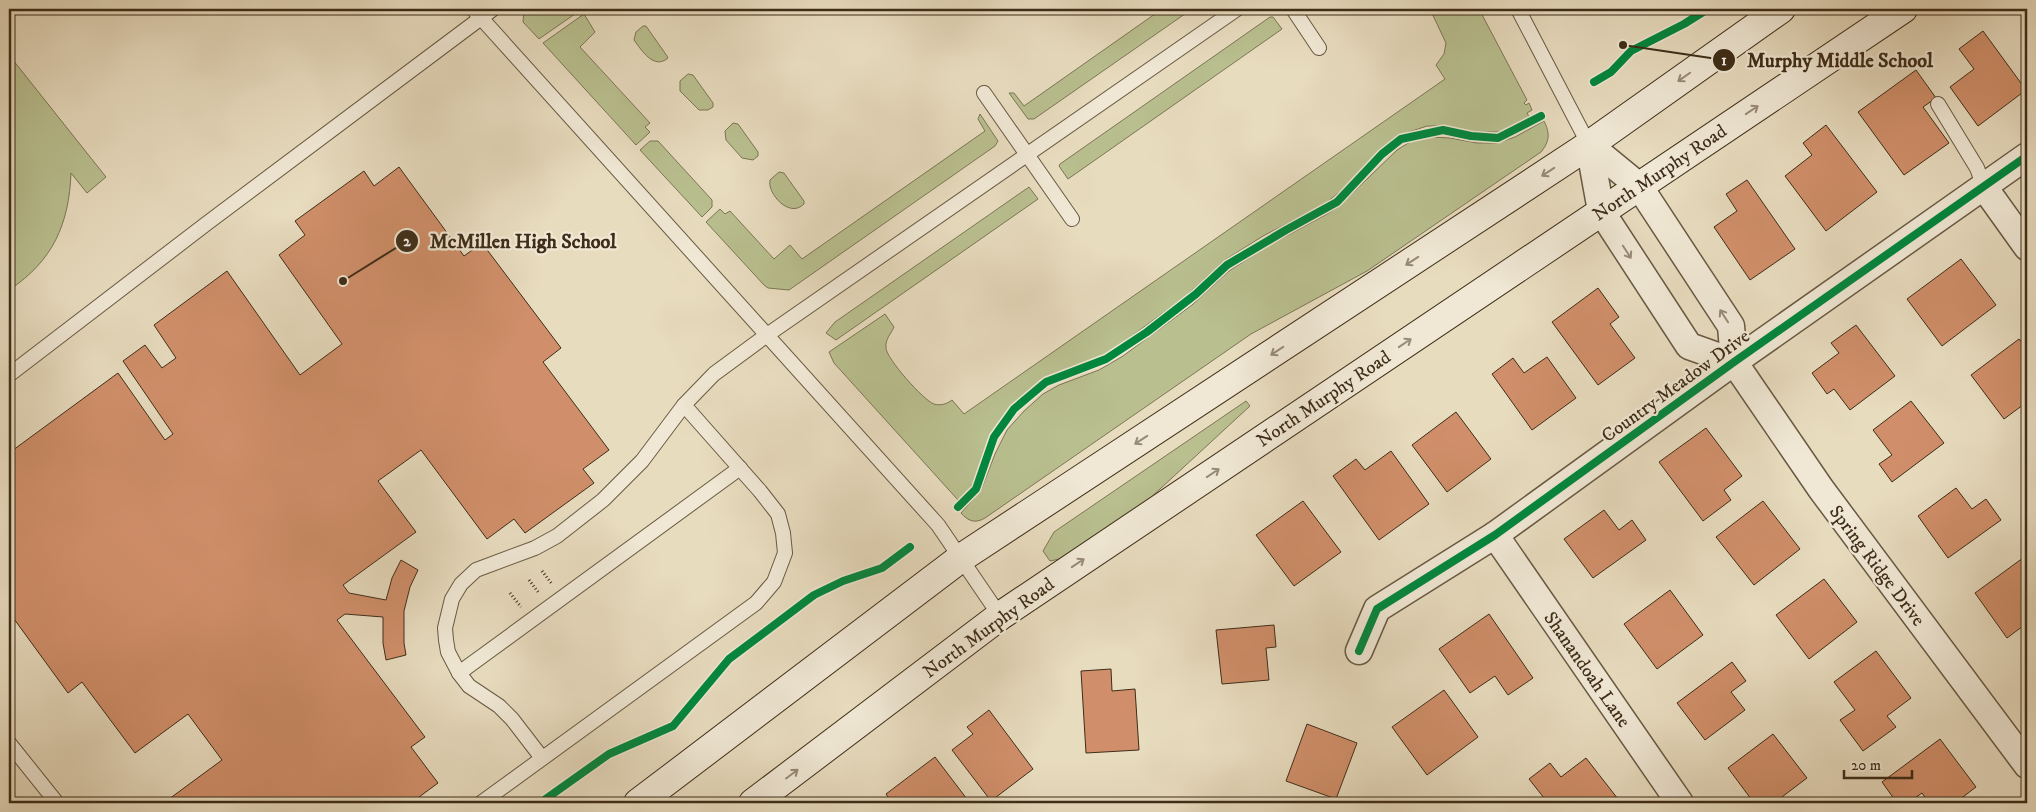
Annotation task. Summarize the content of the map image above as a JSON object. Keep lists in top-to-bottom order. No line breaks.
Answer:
{"streets":{"main road":["North Murphy Road"],"street":["Country Meadow Drive","Spring Ridge Drive","Shanandoah Lane"]},"crossings":[["North Murphy Road","Spring Ridge Drive"],["Country Meadow Drive","Spring Ridge Drive"],["Country Meadow Drive","Shanandoah Lane"]],"places":["Murphy Middle School","McMillen High School"],"scale_bar":"20 m"}
